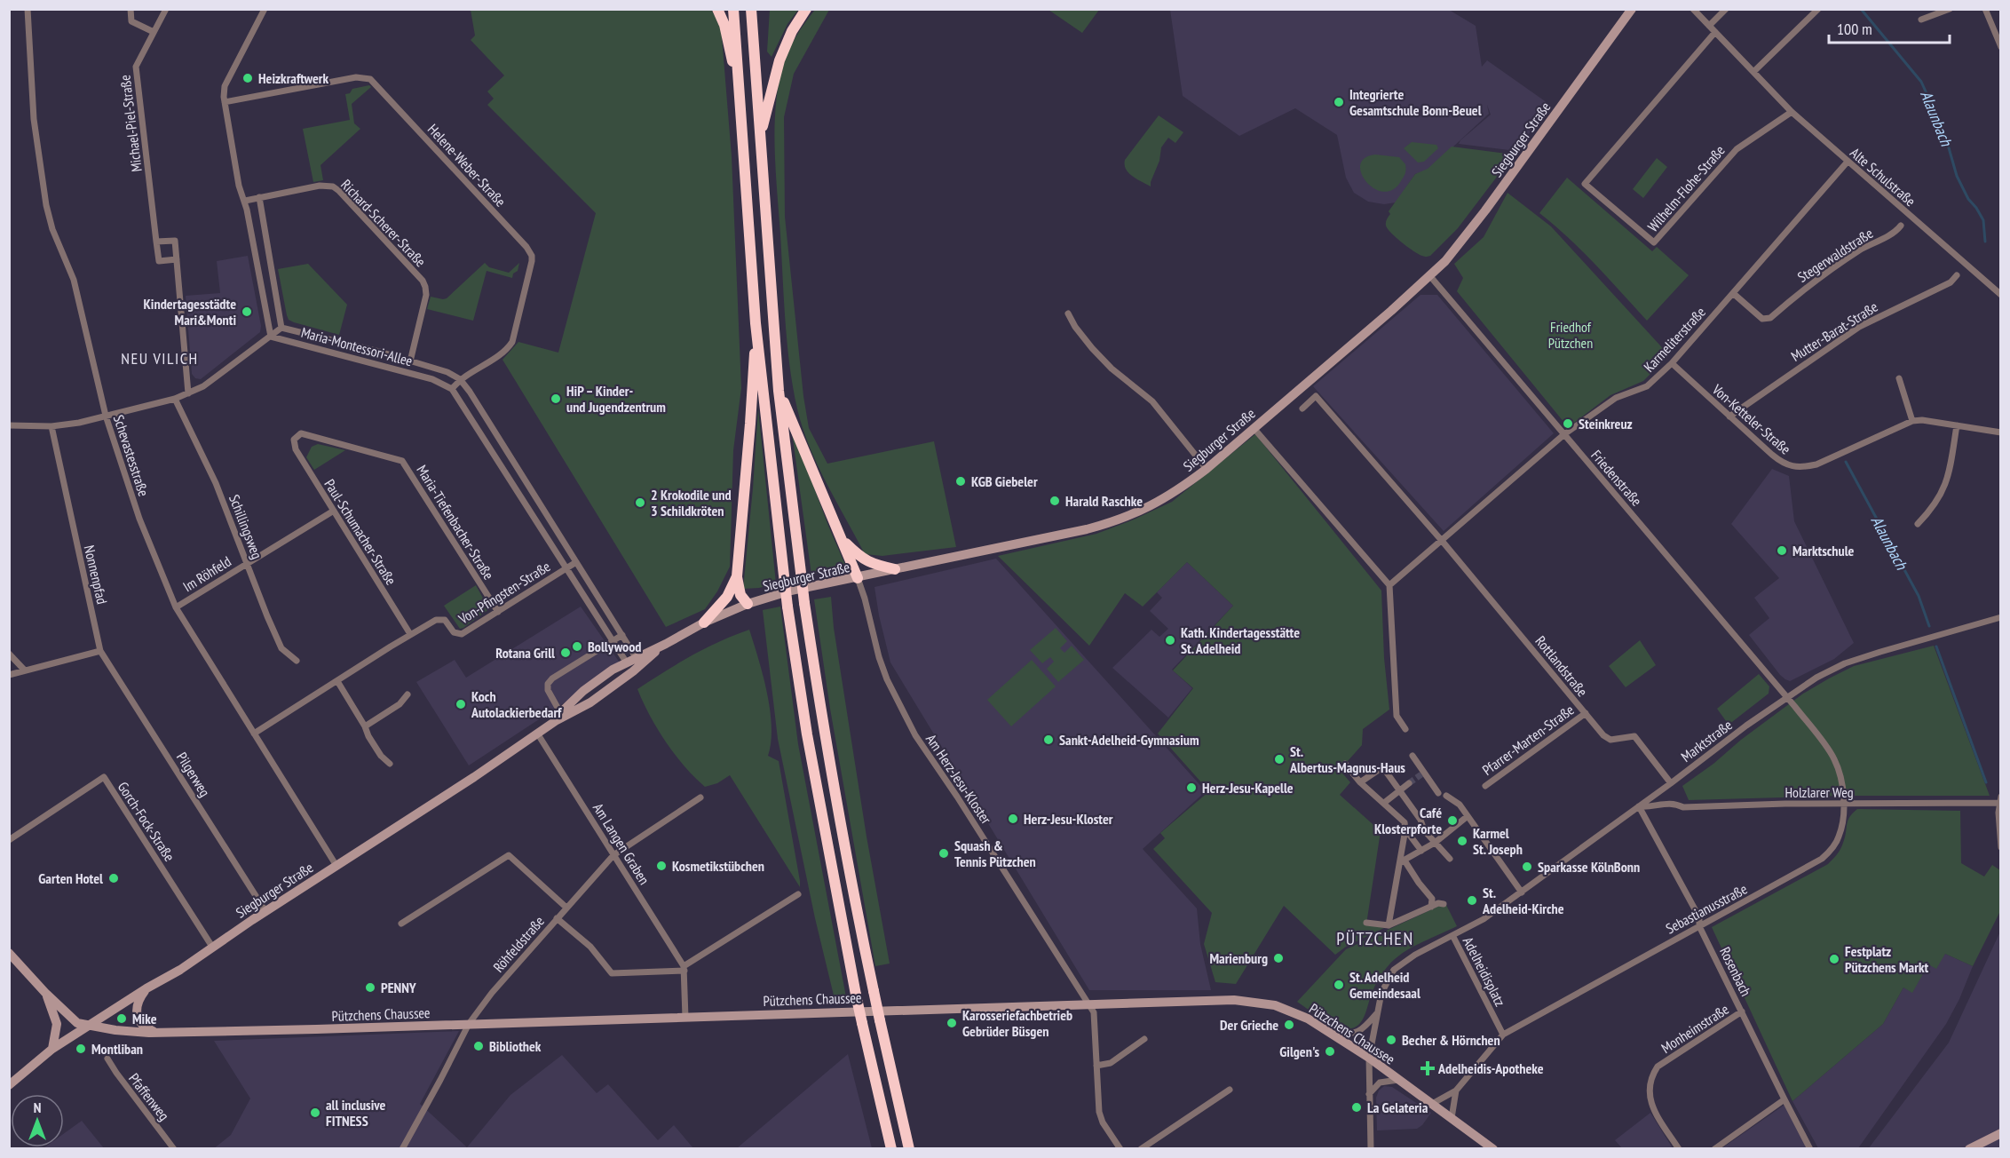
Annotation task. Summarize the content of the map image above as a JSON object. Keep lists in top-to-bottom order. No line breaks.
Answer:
{"streets":{"main road":["Siegburger Straße","Pützchens Chaussee"],"street":["Michael-Piel-Straße","Helene-Weber-Straße","Alte Schulstraße","Wilhelm-Flohe-Straße","Richard-Scherer-Straße","Stegerwaldstraße","Mutter-Barat-Straße","Karmeliterstraße","Maria-Montessori-Allee","Von-Ketteler-Straße","Schevastesstraße","Friedenstraße","Maria-Tiefenbacher-Straße","Schillingsweg","Paul-Schumacher-Straße","Im Röhfeld","Nonnenpfad","Von-Pfingsten-Straße","Rottlandstraße","Pfarrer-Marten-Straße","Marktstraße","Pilgerweg","Am Herz-Jesu-Kloster","Holzlarer Weg","Gorch-Fock-Straße","Am Langen Graben","Sebastianusstraße","Röhfeldstraße","Adelheidisplatz","Rosenbach","Monheimstraße","Pfaffenweg"]},"crossings":[["Siegburger Straße","Schevastesstraße"],["Siegburger Straße","Friedenstraße"],["Siegburger Straße","Pilgerweg"],["Siegburger Straße","Am Herz-Jesu-Kloster"],["Siegburger Straße","Gorch-Fock-Straße"],["Siegburger Straße","Am Langen Graben"],["Siegburger Straße","Pützchens Chaussee"],["Helene-Weber-Straße","Maria-Montessori-Allee"],["Alte Schulstraße","Wilhelm-Flohe-Straße"],["Alte Schulstraße","Karmeliterstraße"],["Richard-Scherer-Straße","Maria-Montessori-Allee"],["Stegerwaldstraße","Karmeliterstraße"],["Mutter-Barat-Straße","Von-Ketteler-Straße"],["Karmeliterstraße","Von-Ketteler-Straße"],["Karmeliterstraße","Friedenstraße"],["Karmeliterstraße","Rottlandstraße"],["Schevastesstraße","Im Röhfeld"],["Schevastesstraße","Von-Pfingsten-Straße"],["Friedenstraße","Marktstraße"],["Friedenstraße","Sebastianusstraße"],["Maria-Tiefenbacher-Straße","Paul-Schumacher-Straße"],["Maria-Tiefenbacher-Straße","Von-Pfingsten-Straße"],["Schillingsweg","Im Röhfeld"],["Paul-Schumacher-Straße","Im Röhfeld"],["Paul-Schumacher-Straße","Von-Pfingsten-Straße"],["Nonnenpfad","Pilgerweg"],["Rottlandstraße","Pfarrer-Marten-Straße"],["Rottlandstraße","Marktstraße"],["Marktstraße","Holzlarer Weg"],["Marktstraße","Sebastianusstraße"],["Marktstraße","Adelheidisplatz"],["Marktstraße","Rosenbach"],["Marktstraße","Pützchens Chaussee"],["Am Herz-Jesu-Kloster","Pützchens Chaussee"],["Holzlarer Weg","Sebastianusstraße"],["Holzlarer Weg","Rosenbach"],["Am Langen Graben","Röhfeldstraße"],["Sebastianusstraße","Adelheidisplatz"],["Sebastianusstraße","Rosenbach"],["Sebastianusstraße","Pützchens Chaussee"],["Röhfeldstraße","Pützchens Chaussee"],["Adelheidisplatz","Pützchens Chaussee"],["Rosenbach","Monheimstraße"]],"districts":["NEU VILICH","PÜTZCHEN"],"water":["Alaunbach"],"parks":["Friedhof Pützchen"],"places":{"other":["Heizkraftwerk","Integrierte Gesamtschule Bonn-Beuel","Kindertagesstädte Mari&Monti","HiP – Kinder- und Jugendzentrum","Steinkreuz","KGB Giebeler","Harald Raschke","2 Krokodile und 3 Schildkröten","Marktschule","Kath. Kindertagesstätte St. Adelheid","Bollywood","Rotana Grill","Koch Autolackierbedarf","Sankt-Adelheid-Gymnasium","St. Albertus-Magnus-Haus","Herz-Jesu-Kapelle","Herz-Jesu-Kloster","Café Klosterpforte","Karmel St. Joseph","Squash & Tennis Pützchen","Kosmetikstübchen","Sparkasse KölnBonn","Garten Hotel","St. Adelheid-Kirche","Marienburg","Festplatz Pützchens Markt","St. Adelheid Gemeindesaal","PENNY","Mike","Karosseriefachbetrieb Gebrüder Büsgen","Der Grieche","Becher & Hörnchen","Bibliothek","Montliban","Gilgen's","La Gelateria","all inclusive FITNESS"],"health":["Adelheidis-Apotheke"]},"scale_bar":"100 m","north":"top"}
